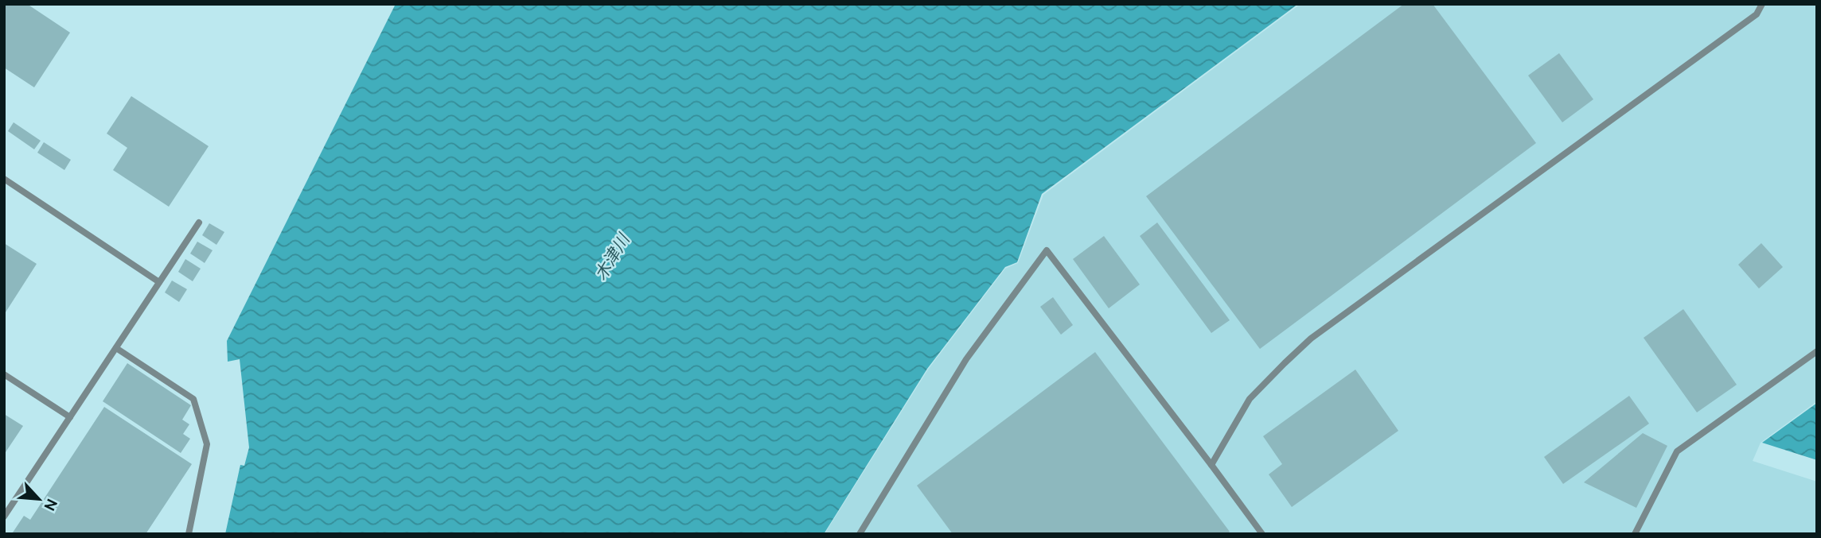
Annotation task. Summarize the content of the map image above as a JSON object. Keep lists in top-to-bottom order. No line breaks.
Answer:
{"water":["木津川"],"north":"bottom right"}
